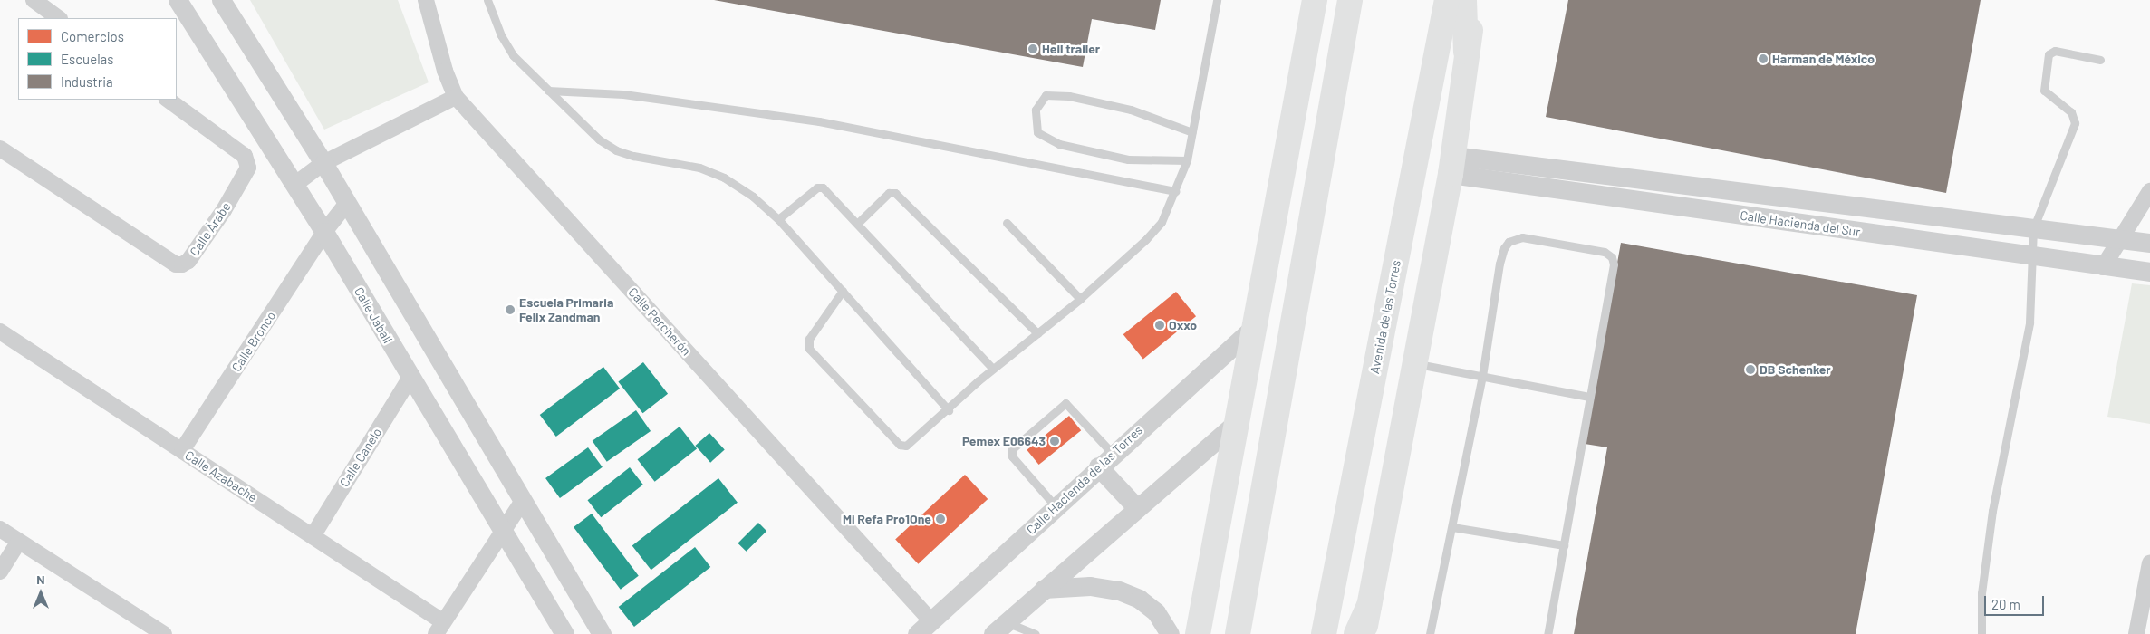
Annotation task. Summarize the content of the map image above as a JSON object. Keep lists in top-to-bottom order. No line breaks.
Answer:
{"streets":{"main road":["Avenida de las Torres"],"street":["Calle Hacienda del Sur","Calle Árabe","Calle Jabalí","Calle Percherón","Calle Bronco","Calle Canelo","Calle Azabache","Calle Hacienda de las Torres"]},"crossings":[["Calle Jabalí","Calle Bronco"],["Calle Jabalí","Calle Canelo"],["Calle Jabalí","Calle Azabache"],["Calle Percherón","Calle Hacienda de las Torres"],["Calle Bronco","Calle Azabache"],["Calle Canelo","Calle Azabache"]],"places":["Heil trailer","Harman de México","Escuela Primaria Felix Zandman","Oxxo","DB Schenker","Pemex E06643","Mi Refa Pro1One"],"legend":["Comercios","Escuelas","Industria"],"scale_bar":"20 m","north":"top"}
